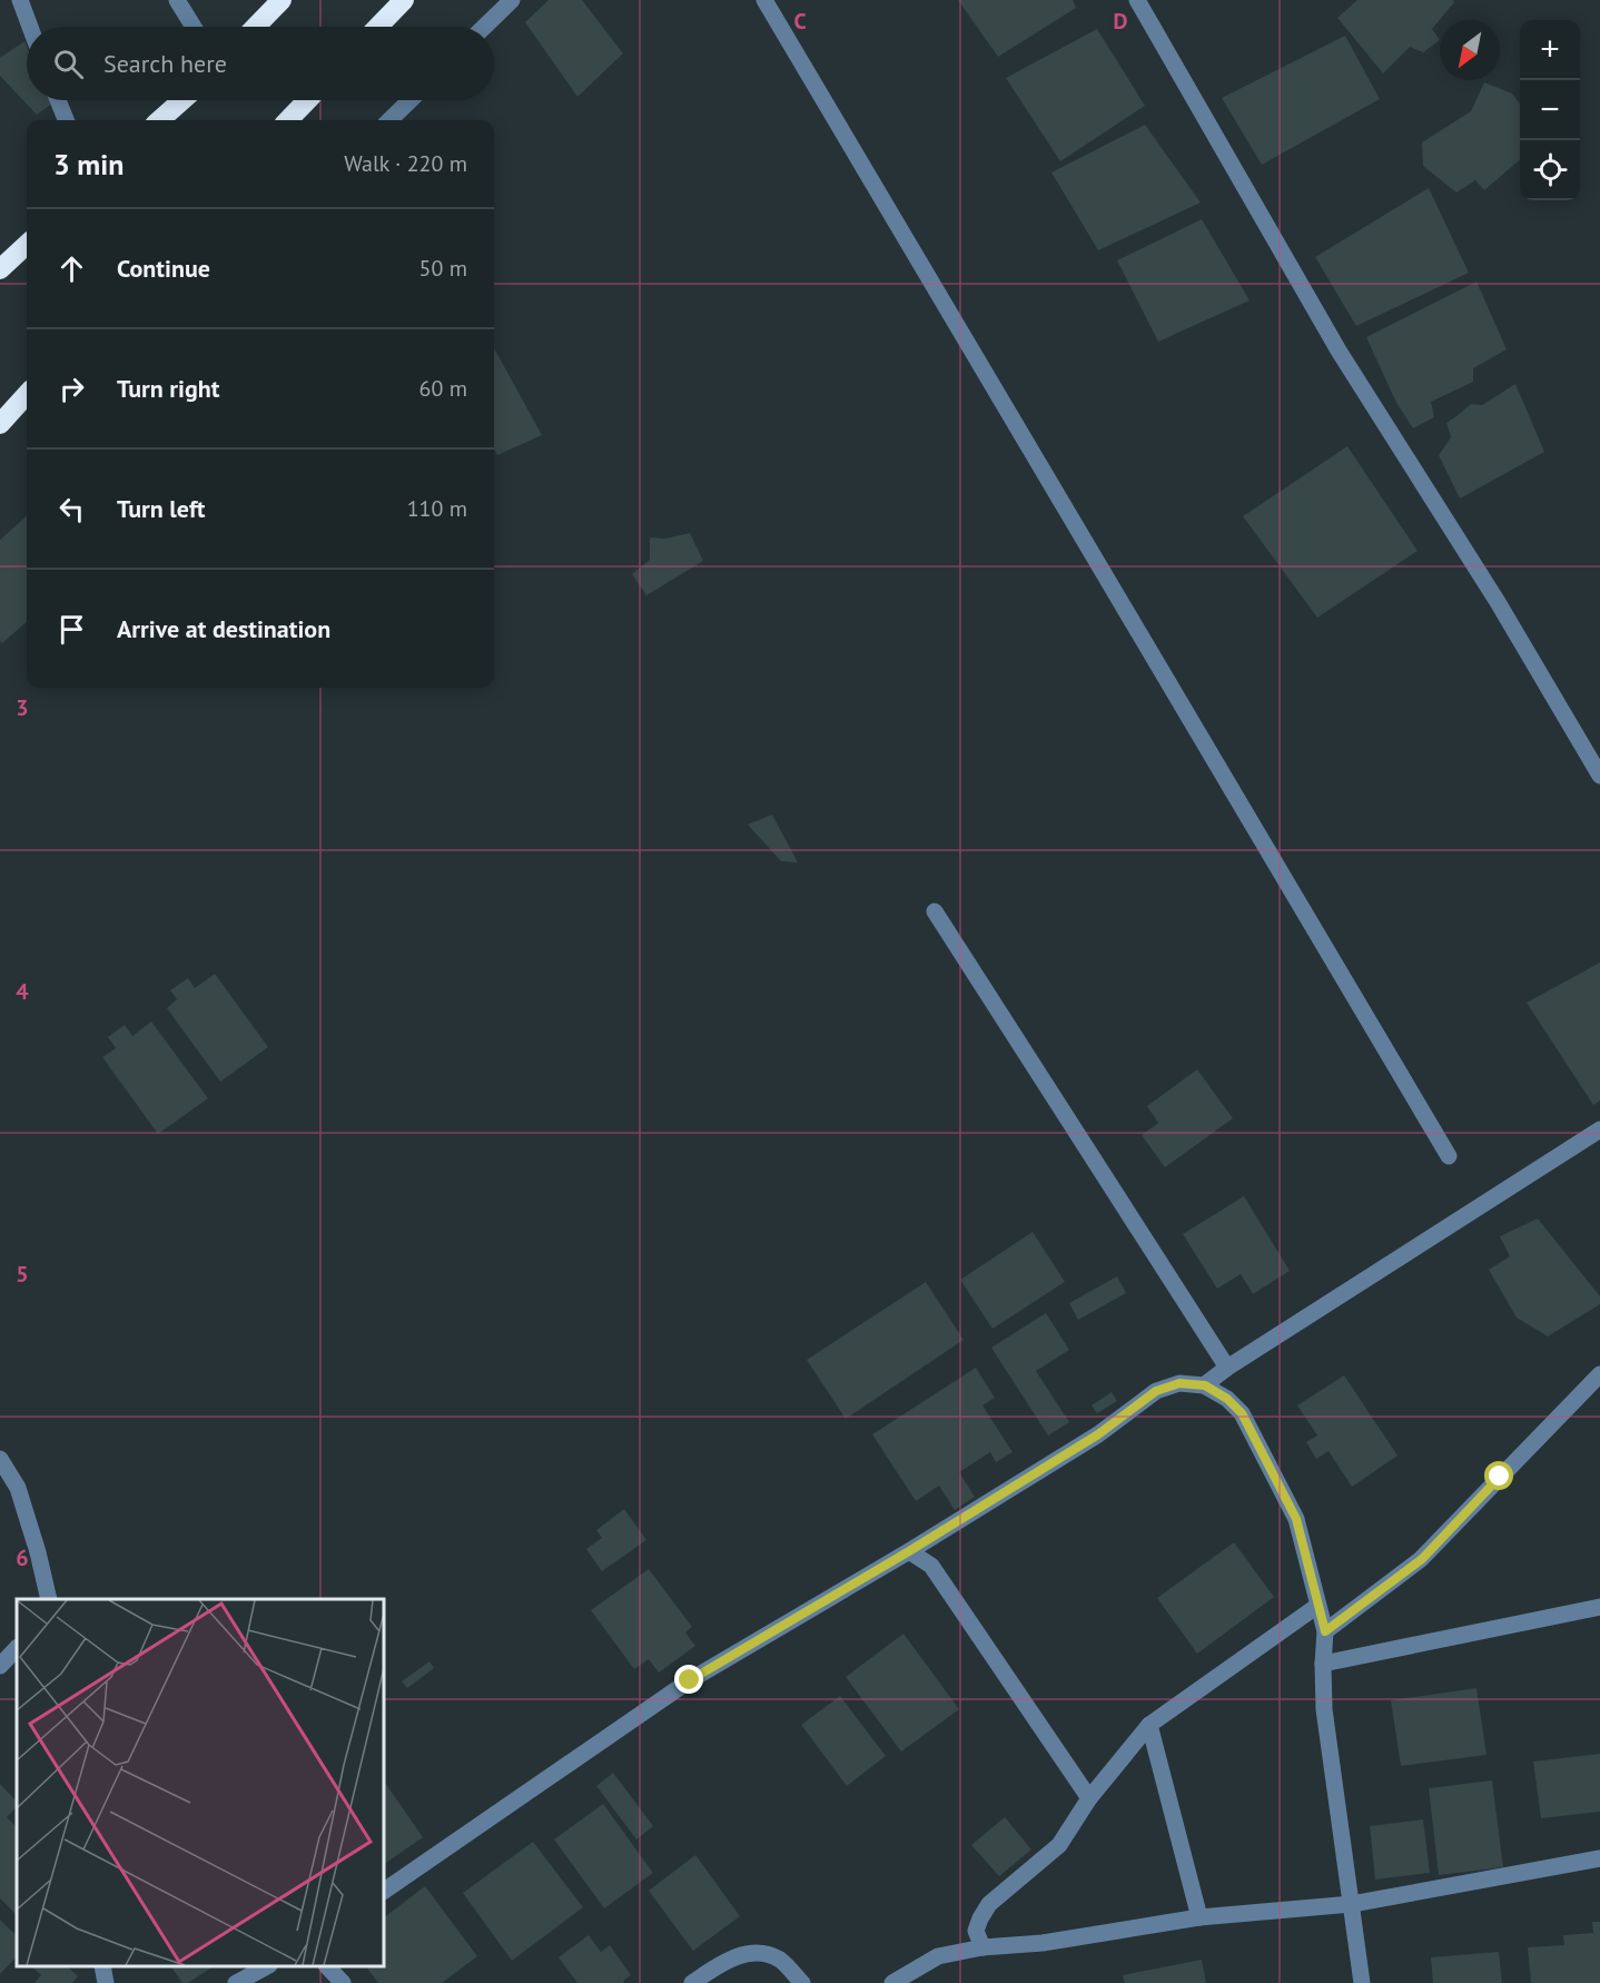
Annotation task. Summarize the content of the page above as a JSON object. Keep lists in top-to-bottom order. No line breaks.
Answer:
{"north":"bottom left","page":{"map_buttons":["+","−"],"search":"Search here","heading":["3 min","Walk · 220 m"],"list":[["Continue","50 m"],["Turn right","60 m"],["Turn left","110 m"],"Arrive at destination"]},"grid":{"columns":["C","D"],"rows":["3","4","5","6"]}}
